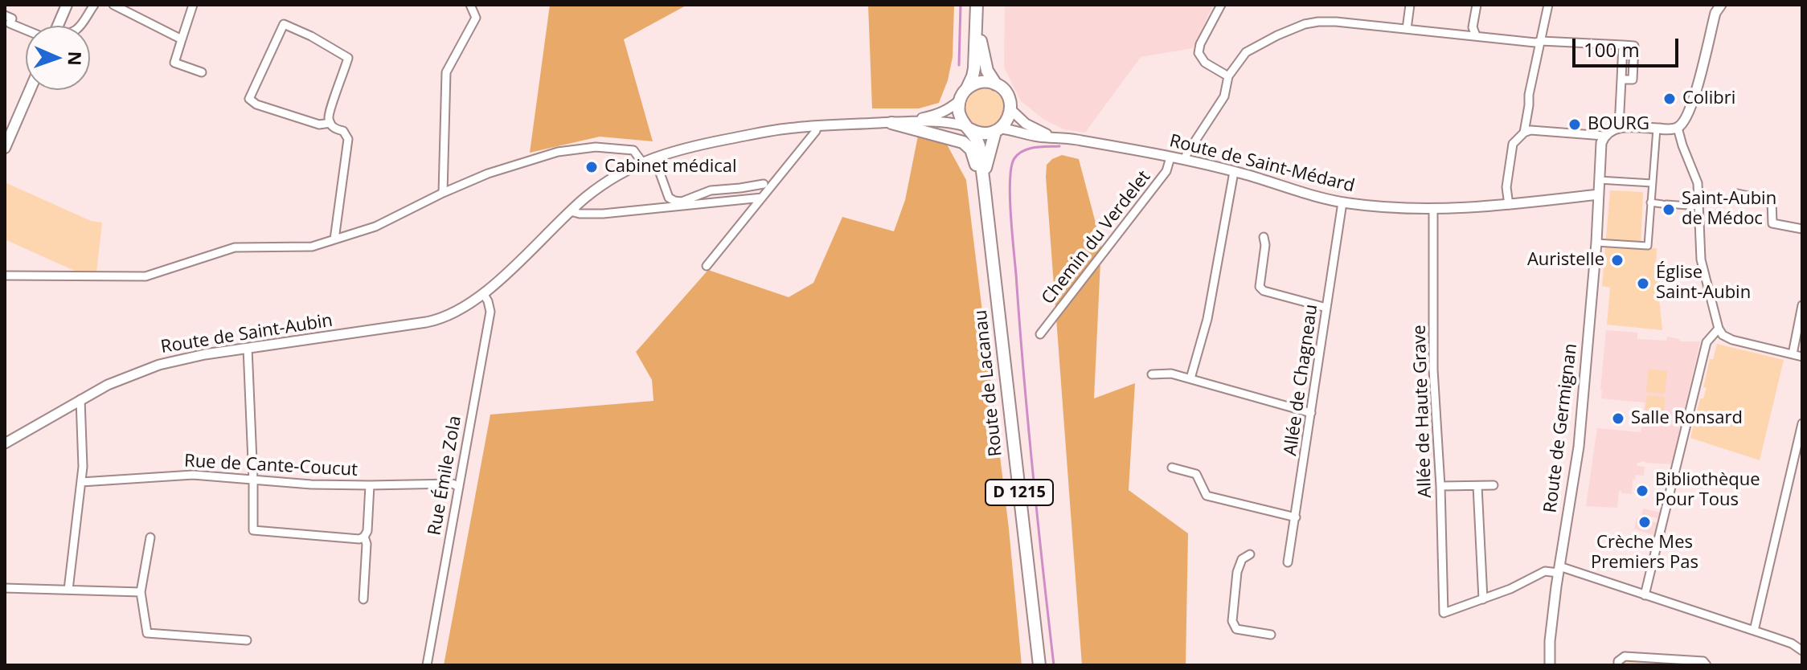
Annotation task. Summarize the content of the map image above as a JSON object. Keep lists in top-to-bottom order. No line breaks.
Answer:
{"streets":{"main road":["Route de Lacanau","D 1215"],"street":["Route de Saint-Médard","Chemin du Verdelet","Route de Saint-Aubin","Allée de Chagneau","Allée de Haute Grave","Route de Germignan","Rue de Cante-Coucut","Rue Émile Zola"]},"crossings":[["Route de Saint-Médard","Chemin du Verdelet"],["Route de Saint-Médard","Allée de Chagneau"],["Route de Saint-Médard","Route de Lacanau"],["Route de Saint-Médard","Allée de Haute Grave"],["Route de Saint-Médard","Route de Germignan"],["Route de Saint-Aubin","Rue Émile Zola"],["Rue de Cante-Coucut","Rue Émile Zola"]],"places":["Colibri","BOURG","Cabinet médical","Saint-Aubin de Médoc","Auristelle","Église Saint-Aubin","Salle Ronsard","Bibliothèque Pour Tous","Crèche Mes Premiers Pas"],"scale_bar":"100 m","north":"right"}
